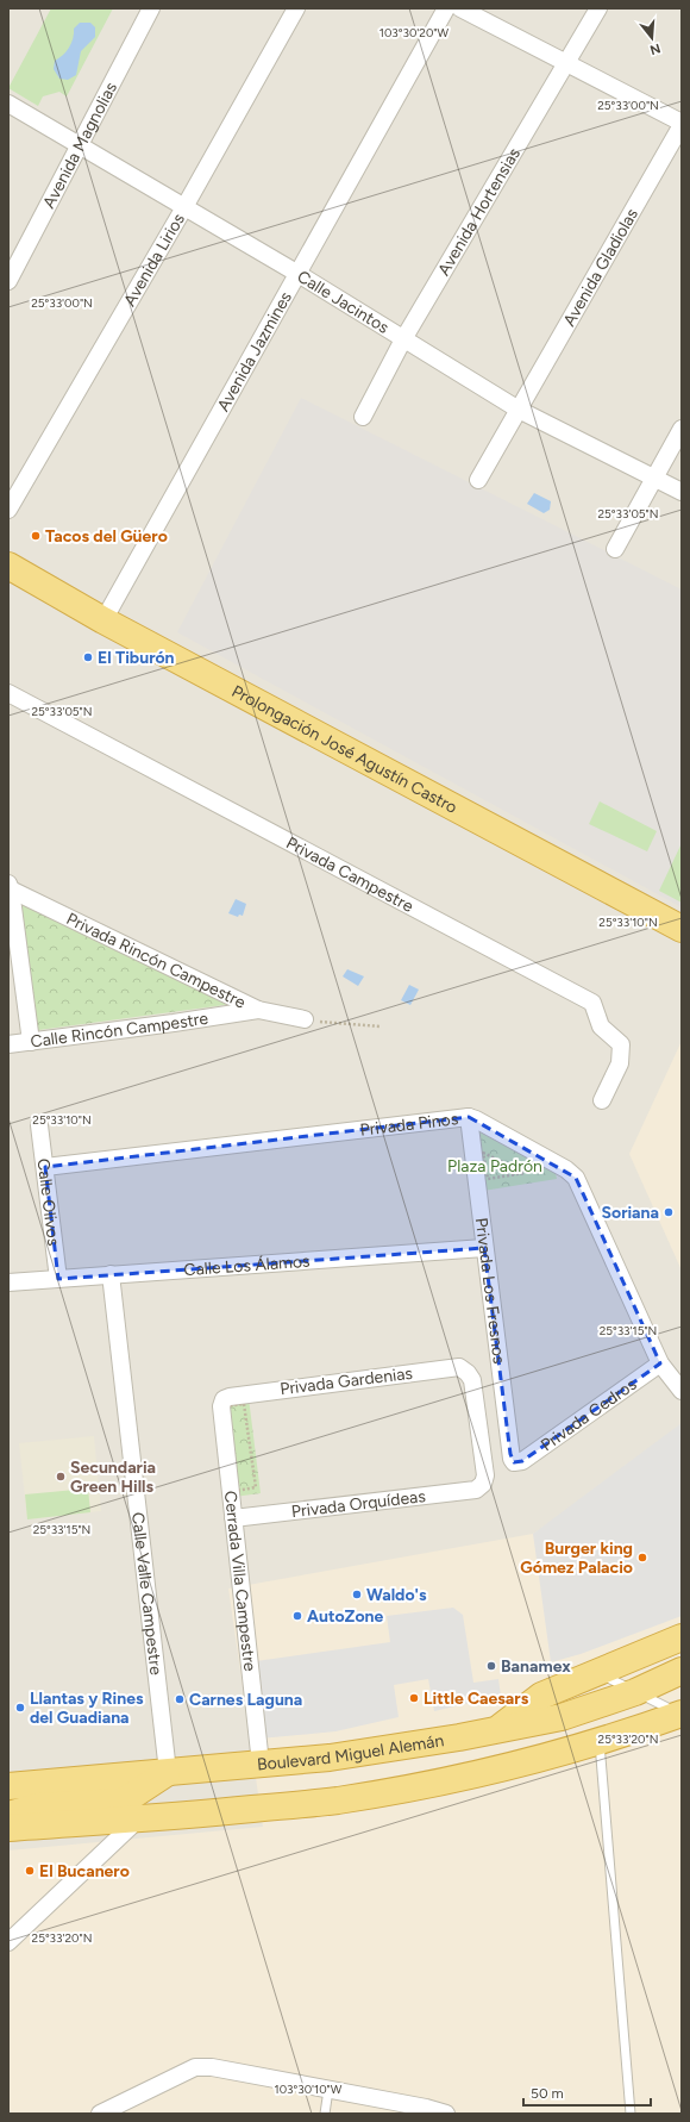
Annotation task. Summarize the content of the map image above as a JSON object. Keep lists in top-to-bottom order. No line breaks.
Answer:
{"streets":{"highway":["Prolongación José Agustín Castro","Boulevard Miguel Alemán"],"street":["Avenida Magnolias","Avenida Hortensias","Avenida Lirios","Avenida Gladiolas","Calle Jacintos","Avenida Jazmines","Privada Campestre","Privada Rincón Campestre","Calle Rincón Campestre","Privada Pinos","Calle Olivos","Calle Los Álamos","Privada Los Fresnos","Privada Gardenias","Privada Cedros","Privada Orquídeas","Cerrada Villa Campestre","Calle Valle Campestre"]},"crossings":[["Avenida Magnolias","Calle Jacintos"],["Avenida Hortensias","Calle Jacintos"],["Avenida Lirios","Calle Jacintos"],["Avenida Gladiolas","Calle Jacintos"],["Calle Jacintos","Avenida Jazmines"],["Avenida Jazmines","Prolongación José Agustín Castro"],["Privada Rincón Campestre","Calle Rincón Campestre"],["Privada Pinos","Calle Olivos"],["Privada Pinos","Privada Los Fresnos"],["Privada Pinos","Privada Cedros"],["Calle Olivos","Calle Los Álamos"],["Calle Los Álamos","Privada Los Fresnos"],["Calle Los Álamos","Calle Valle Campestre"],["Privada Los Fresnos","Privada Cedros"],["Privada Gardenias","Privada Orquídeas"],["Privada Gardenias","Cerrada Villa Campestre"],["Privada Orquídeas","Cerrada Villa Campestre"],["Cerrada Villa Campestre","Boulevard Miguel Alemán"],["Calle Valle Campestre","Boulevard Miguel Alemán"]],"parks":["Plaza Padrón"],"places":["Tacos del Güero","El Tiburón","Soriana","Secundaria Green Hills","Burger king Gómez Palacio","Waldo's","AutoZone","Banamex","Little Caesars","Carnes Laguna","Llantas y Rines del Guadiana","El Bucanero"],"scale_bar":"50 m","north":"bottom","coordinates":["103°30'20\"W","25°33'00\"N","25°33'05\"N","25°33'10\"N","25°33'15\"N","25°33'20\"N","103°30'10\"W"]}
